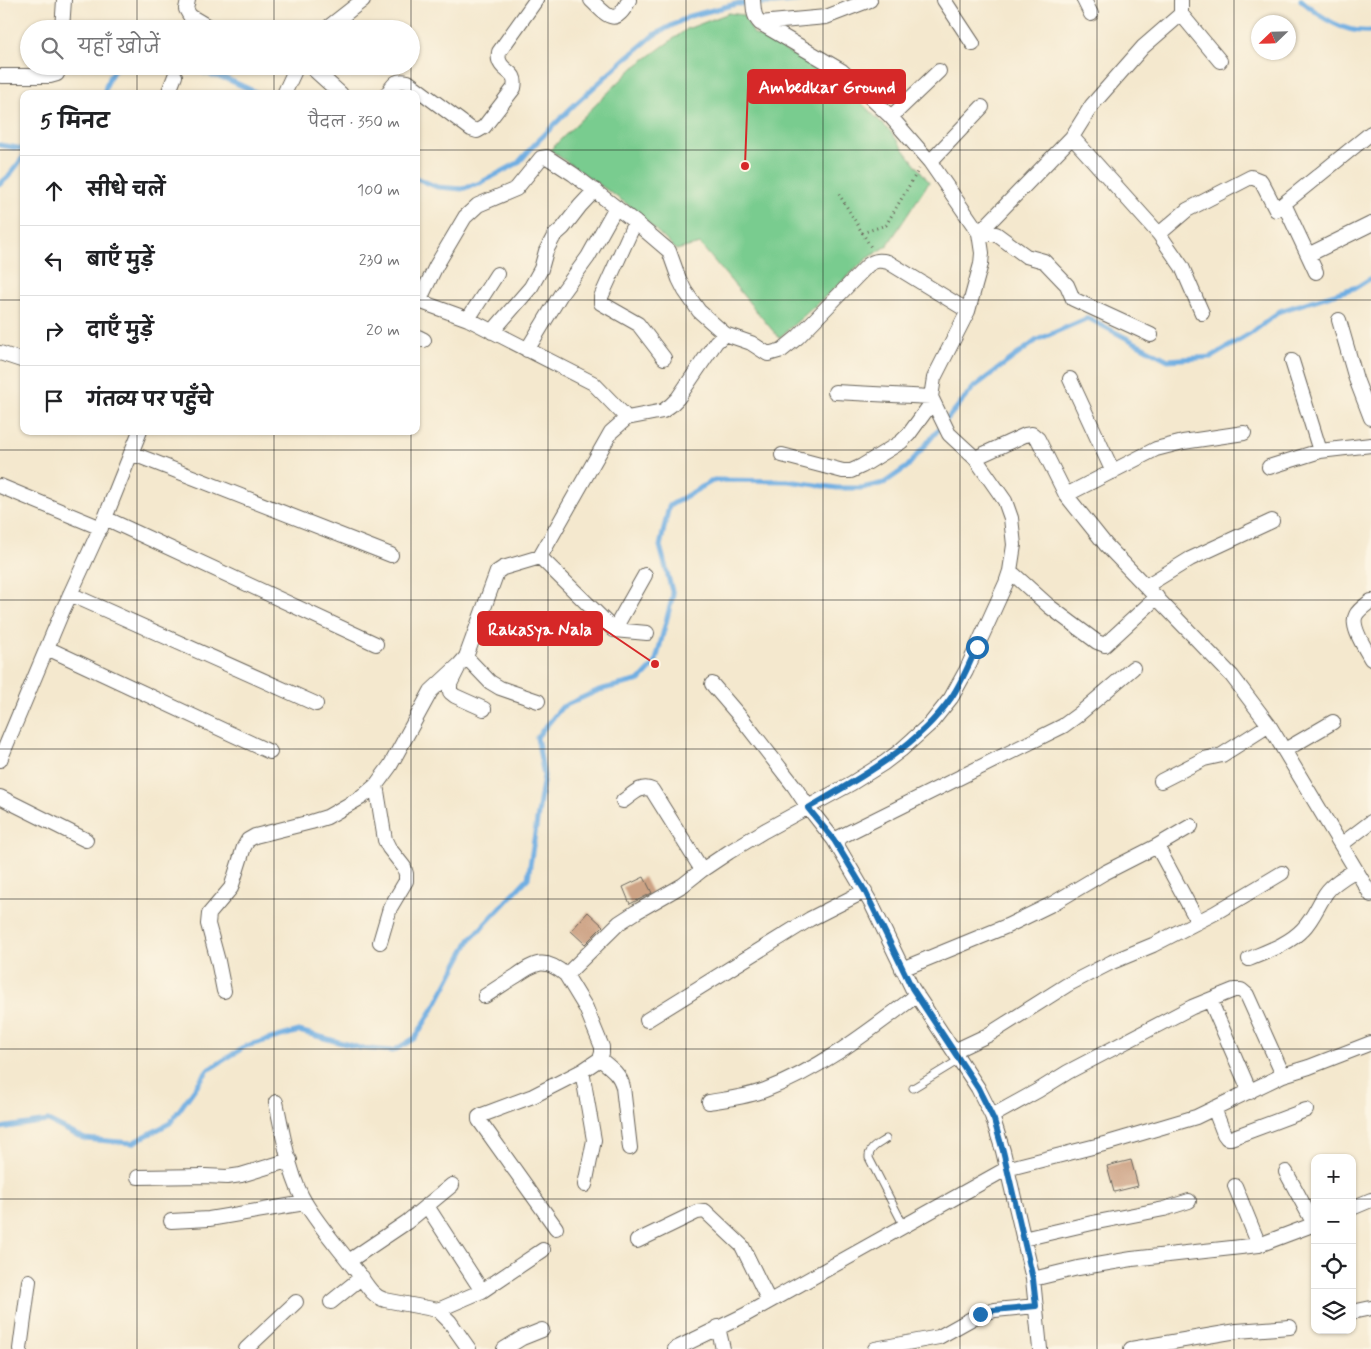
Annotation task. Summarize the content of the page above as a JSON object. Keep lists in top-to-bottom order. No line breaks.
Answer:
{"places":["Ambedkar Ground","Rakasya Nala"],"north":"bottom left","page":{"search":"यहाँ खोजें","heading":["5 मिनट","पैदल · 350 m"],"list":[["सीधे चलें","100 m"],["बाएँ मुड़ें","230 m"],["दाएँ मुड़ें","20 m"],"गंतव्य पर पहुँचे"],"map_buttons":["+","−"]}}
